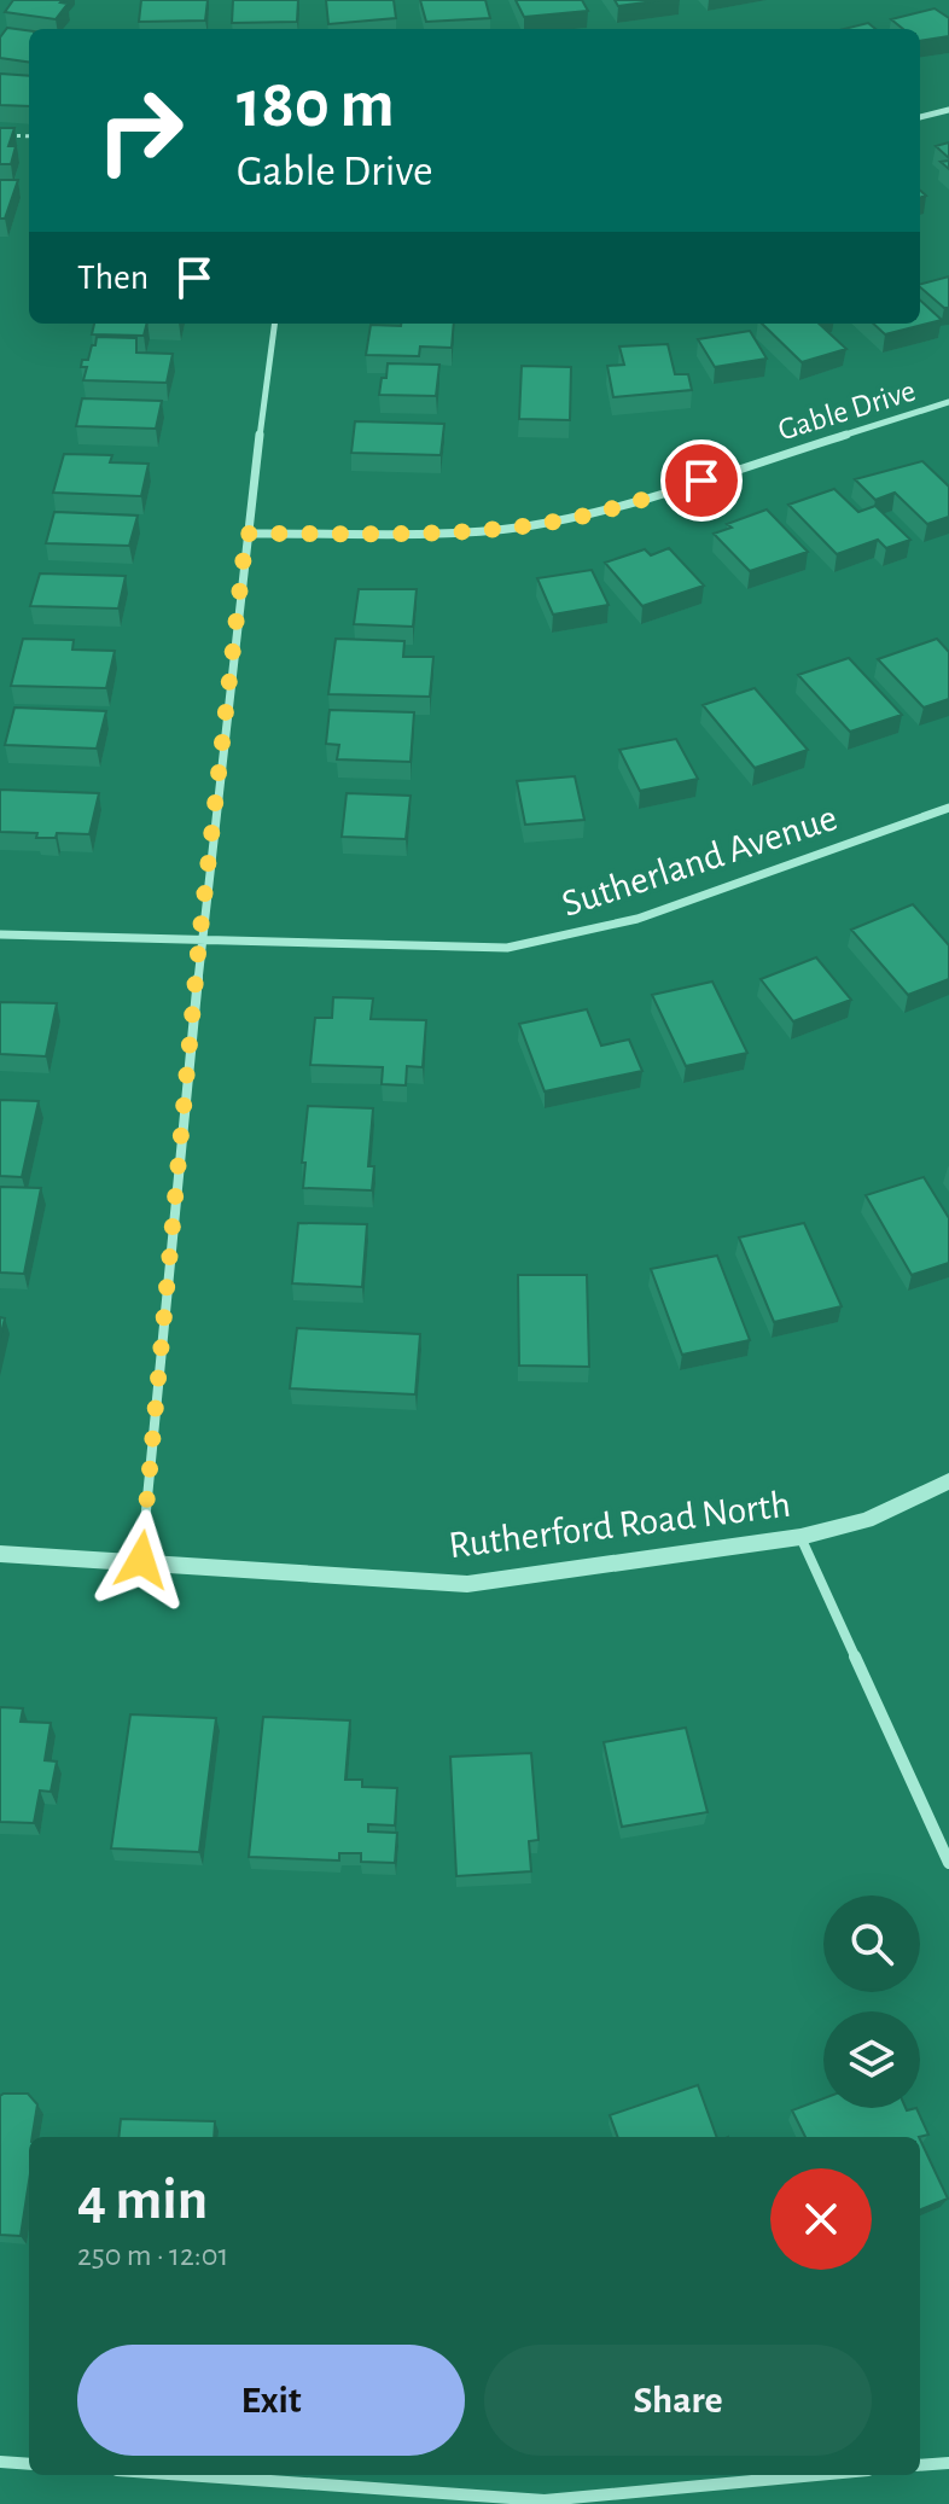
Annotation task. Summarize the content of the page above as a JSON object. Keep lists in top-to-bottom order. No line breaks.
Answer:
{"streets":{"street":["Gable Drive","Sutherland Avenue","Rutherford Road North"]},"page":{"turn":["180 m","Gable Drive"],"then":"Then","heading":["4 min","250 m · 12:01"],"buttons":["Exit","Share"]}}
